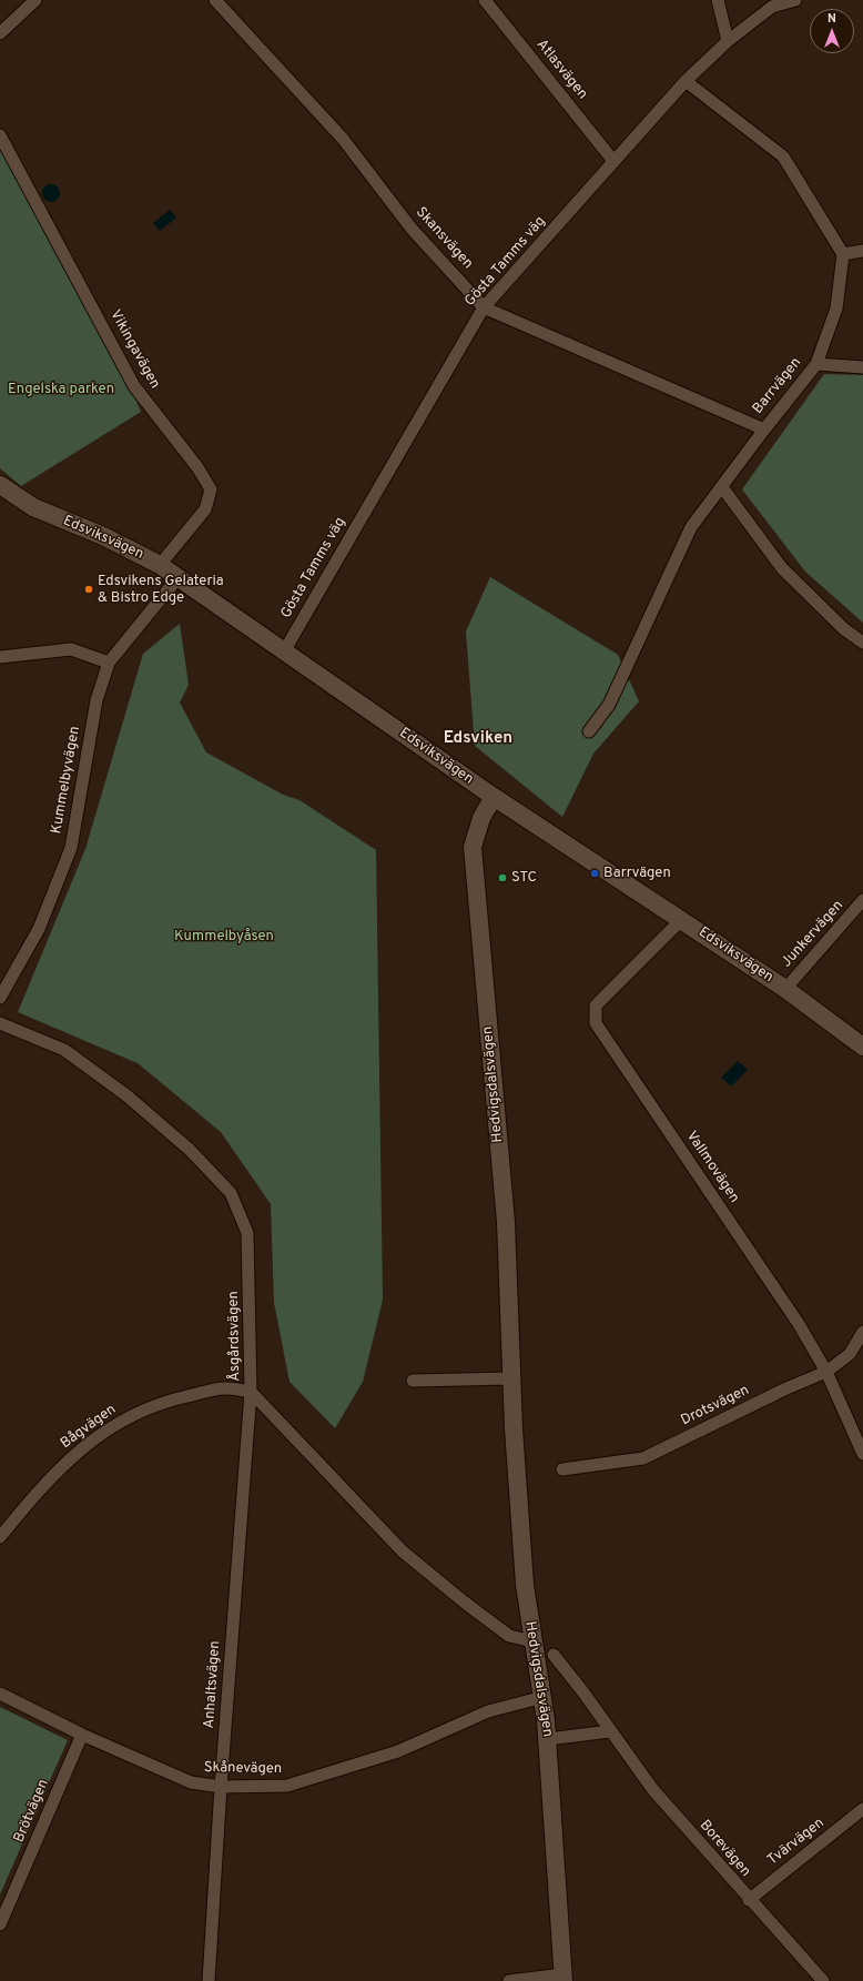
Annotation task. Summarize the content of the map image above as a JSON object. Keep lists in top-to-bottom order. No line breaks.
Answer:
{"streets":{"street":["Atlasvägen","Skansvägen","Gösta Tamms väg","Vikingavägen","Barrvägen","Edsviksvägen","Kummelbyvägen","Junkervägen","Hedvigsdalsvägen","Vallmovägen","Åsgårdsvägen","Drotsvägen","Bågvägen","Anhaltsvägen","Skånevägen","Brötvägen","Tvärvägen","Borevägen"]},"crossings":[["Atlasvägen","Gösta Tamms väg"],["Skansvägen","Gösta Tamms väg"],["Skansvägen","Barrvägen"],["Gösta Tamms väg","Edsviksvägen"],["Vikingavägen","Edsviksvägen"],["Edsviksvägen","Kummelbyvägen"],["Edsviksvägen","Junkervägen"],["Edsviksvägen","Hedvigsdalsvägen"],["Edsviksvägen","Vallmovägen"],["Hedvigsdalsvägen","Åsgårdsvägen"],["Hedvigsdalsvägen","Skånevägen"],["Vallmovägen","Drotsvägen"],["Åsgårdsvägen","Bågvägen"],["Åsgårdsvägen","Anhaltsvägen"],["Bågvägen","Anhaltsvägen"],["Anhaltsvägen","Skånevägen"],["Skånevägen","Brötvägen"],["Tvärvägen","Borevägen"]],"districts":["Edsviken"],"parks":["Engelska parken","Kummelbyåsen"],"places":["Edsvikens Gelateria & Bistro Edge","Barrvägen","STC"],"north":"top"}
